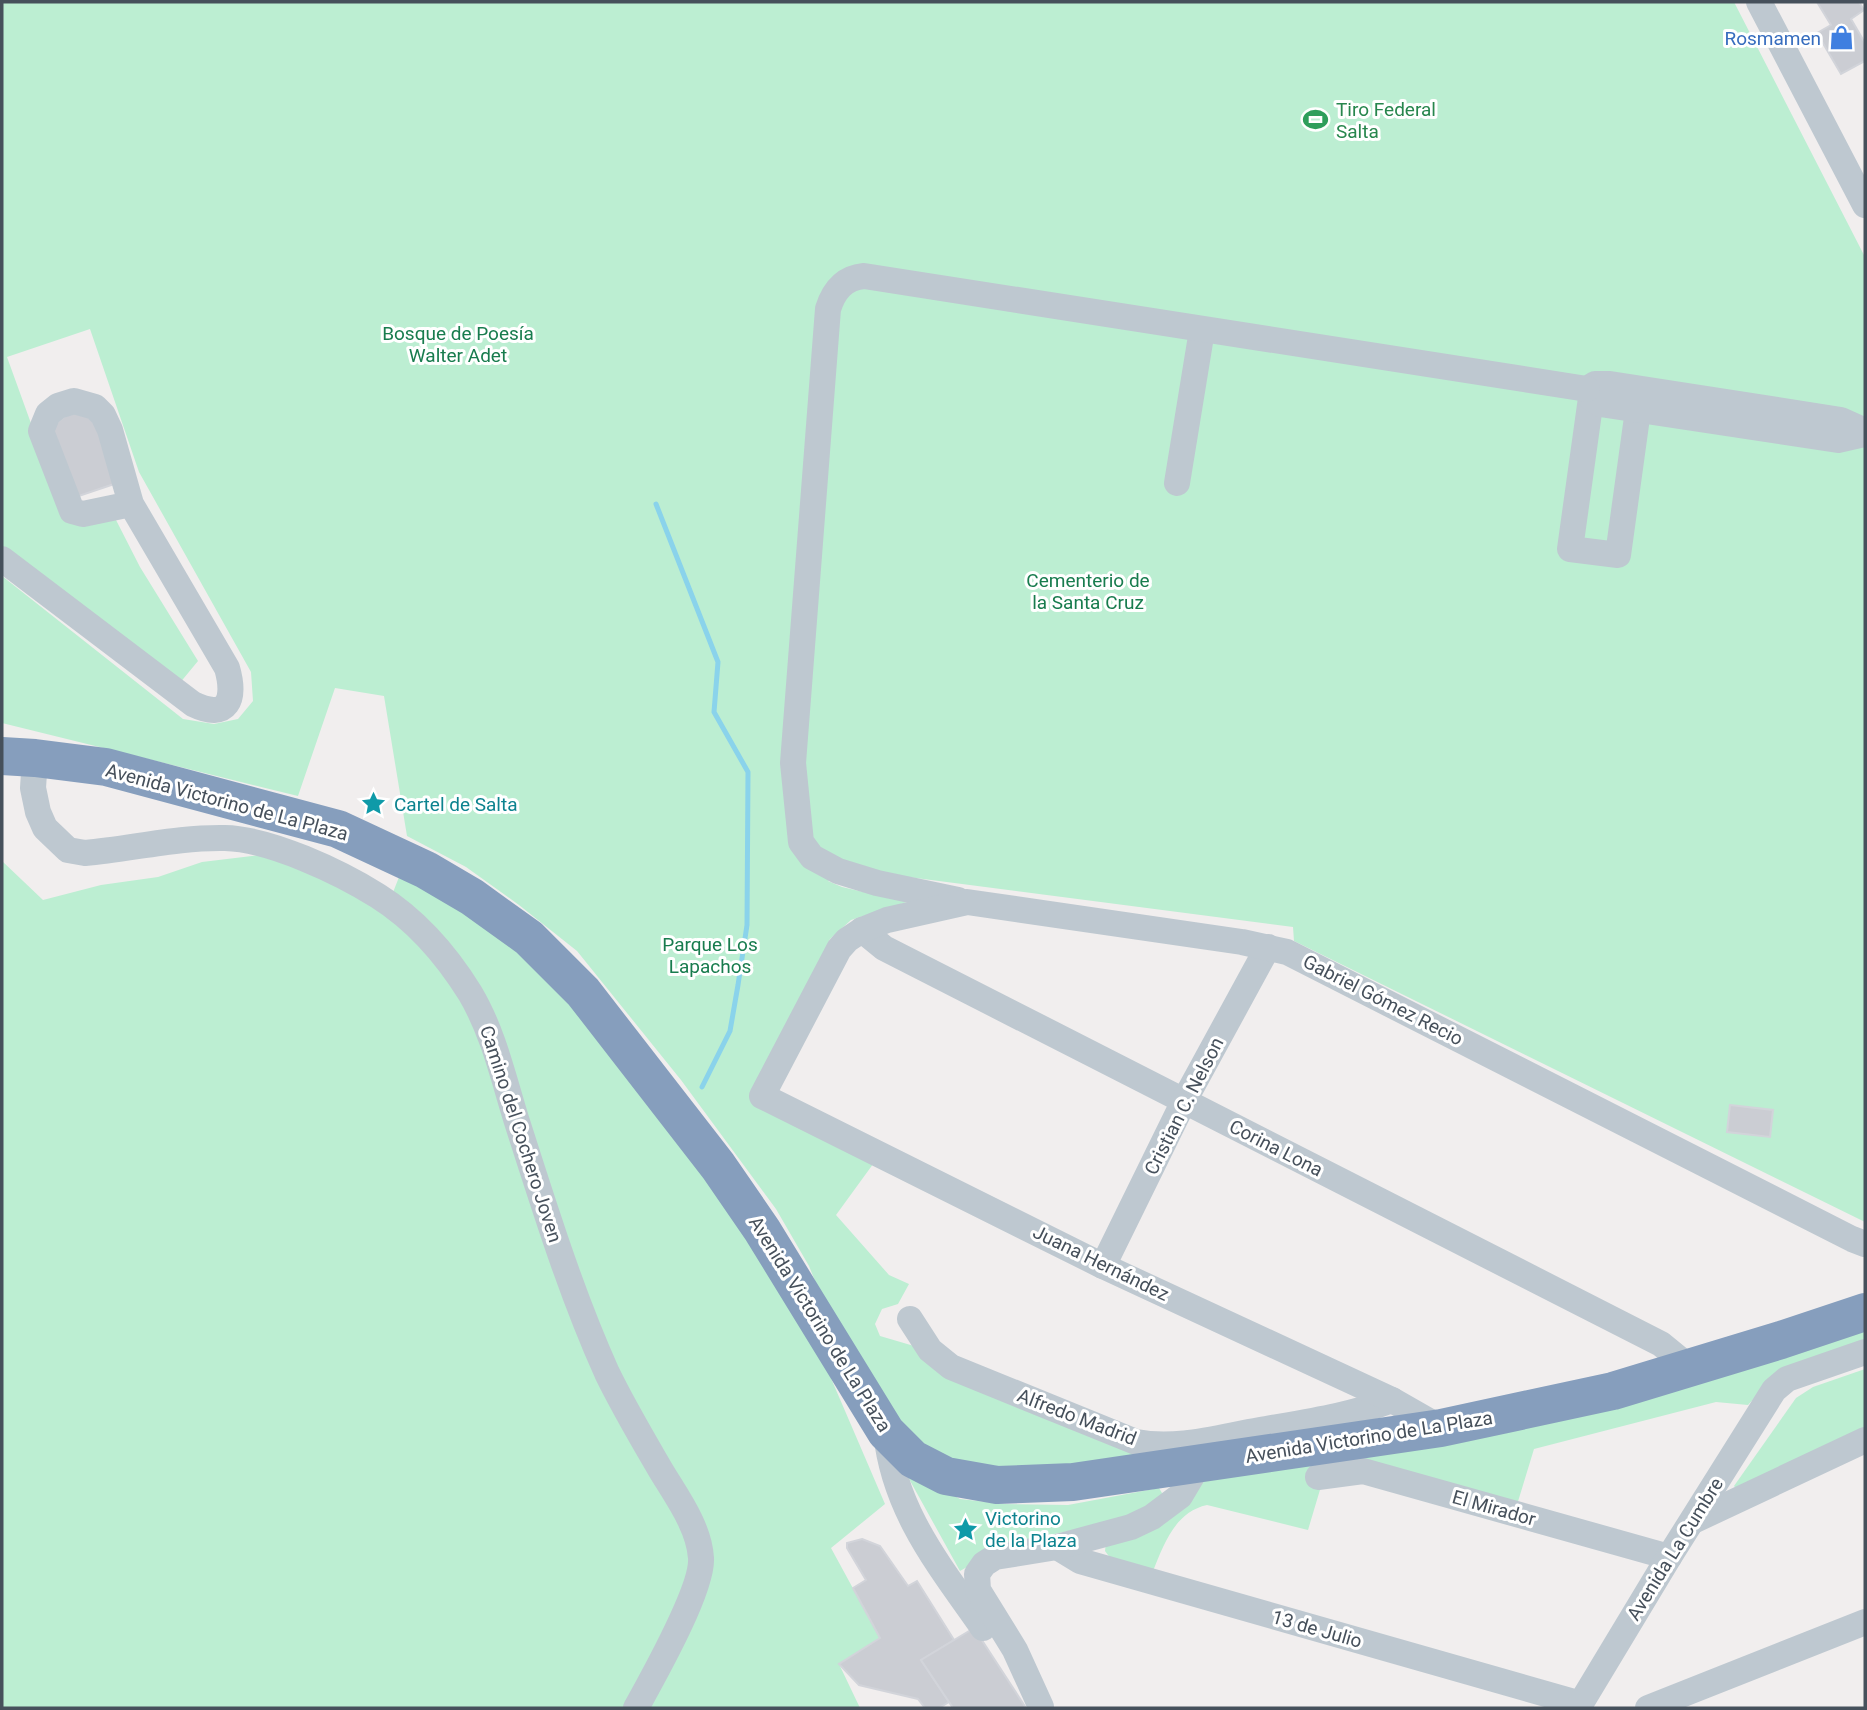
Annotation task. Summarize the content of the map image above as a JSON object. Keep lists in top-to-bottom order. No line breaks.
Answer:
{"streets":{"highway":["Avenida Victorino de La Plaza"],"street":["Gabriel Gómez Recio","Cristian C. Nelson","Camino del Cochero Joven","Corina Lona","Juana Hernández","Alfredo Madrid","El Mirador","Avenida La Cumbre","13 de Julio"]},"crossings":[["Avenida Victorino de La Plaza","Camino del Cochero Joven"],["Avenida Victorino de La Plaza","Corina Lona"],["Avenida Victorino de La Plaza","Juana Hernández"],["Gabriel Gómez Recio","Cristian C. Nelson"],["Gabriel Gómez Recio","Corina Lona"],["Gabriel Gómez Recio","Juana Hernández"],["Cristian C. Nelson","Corina Lona"],["Cristian C. Nelson","Juana Hernández"],["Corina Lona","Juana Hernández"],["Juana Hernández","Alfredo Madrid"],["El Mirador","Avenida La Cumbre"],["Avenida La Cumbre","13 de Julio"]],"parks":["Bosque de Poesía Walter Adet","Cementerio de la Santa Cruz","Parque Los Lapachos"],"places":{"shop":["Rosmamen"],"sports":["Tiro Federal Salta"],"place":["Cartel de Salta","Victorino de la Plaza"]}}
